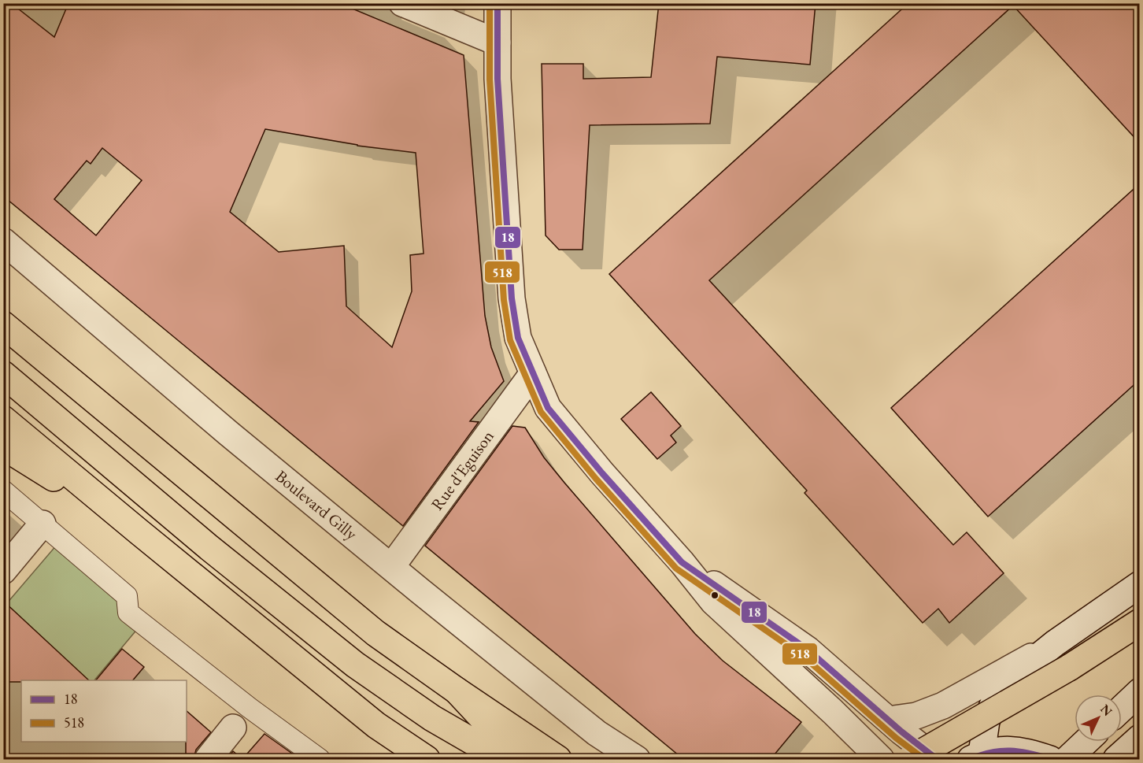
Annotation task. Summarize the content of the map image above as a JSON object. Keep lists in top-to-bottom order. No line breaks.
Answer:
{"streets":{"street":["Rue d'Eguison","Boulevard Gilly"]},"crossings":[["Rue d'Eguison","Boulevard Gilly"]],"lines":["transit line 18","transit line 518"],"legend":["18","518"],"north":"top right"}
